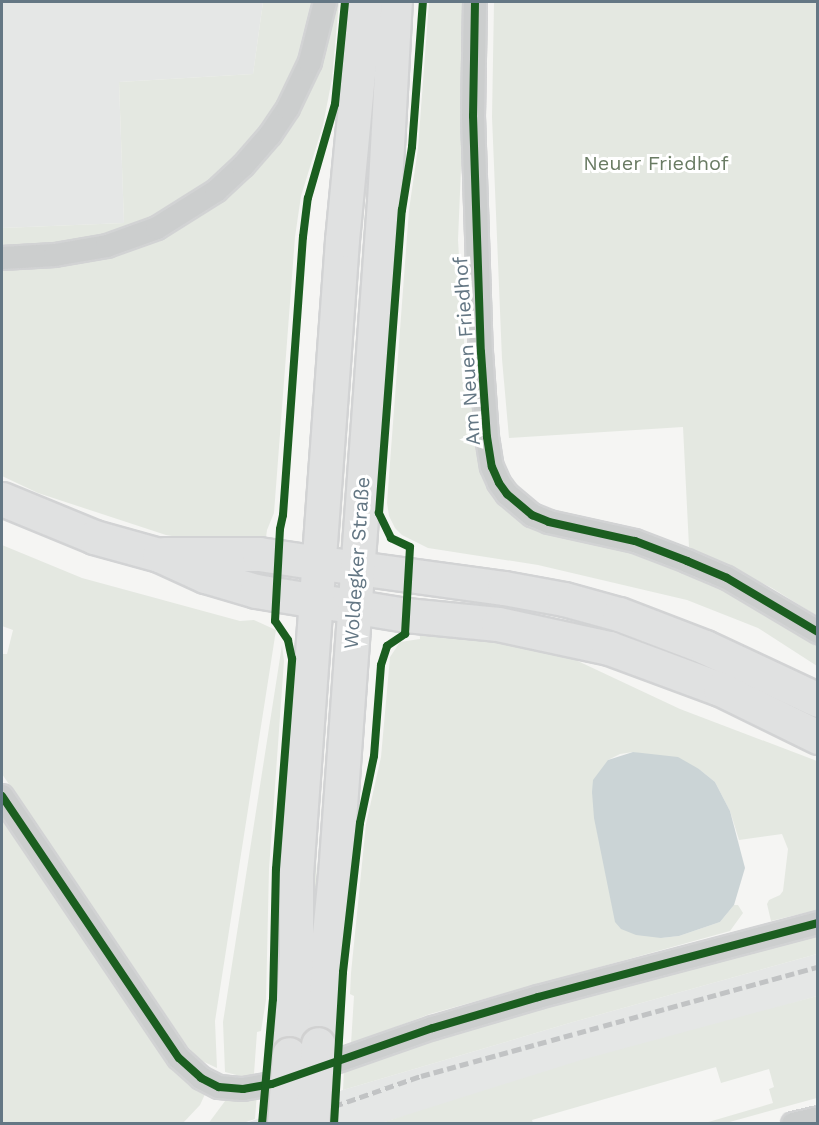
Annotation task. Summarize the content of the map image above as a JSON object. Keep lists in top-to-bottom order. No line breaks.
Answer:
{"streets":{"main road":["Woldegker Straße"],"street":["Am Neuen Friedhof"]},"parks":["Neuer Friedhof"]}
